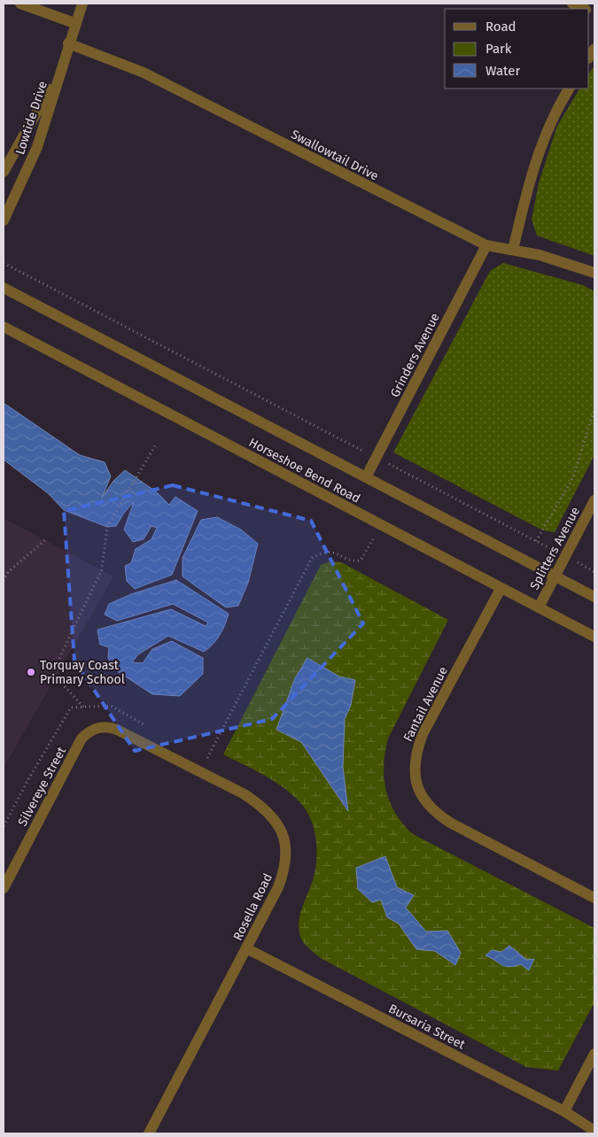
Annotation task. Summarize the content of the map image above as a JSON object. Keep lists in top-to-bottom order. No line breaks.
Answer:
{"streets":{"street":["Lowtide Drive","Swallowtail Drive","Grinders Avenue","Horseshoe Bend Road","Splitters Avenue","Fantail Avenue","Silvereye Street","Rosella Road","Bursaria Street"]},"crossings":[["Lowtide Drive","Swallowtail Drive"],["Swallowtail Drive","Grinders Avenue"],["Grinders Avenue","Horseshoe Bend Road"],["Horseshoe Bend Road","Splitters Avenue"],["Horseshoe Bend Road","Fantail Avenue"],["Silvereye Street","Rosella Road"],["Rosella Road","Bursaria Street"]],"places":["Torquay Coast Primary School"],"legend":["Road","Park","Water"]}
